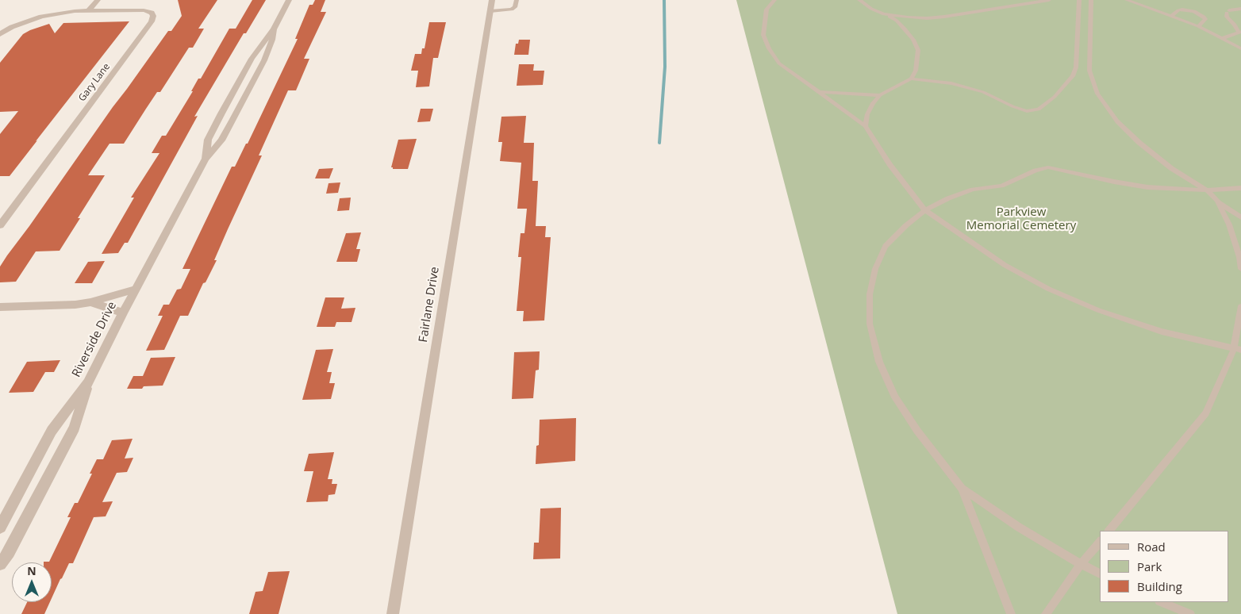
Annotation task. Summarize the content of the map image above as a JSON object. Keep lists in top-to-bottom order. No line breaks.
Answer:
{"streets":{"street":["Gary Lane","Fairlane Drive","Riverside Drive"]},"parks":["Parkview Memorial Cemetery"],"legend":["Road","Park","Building"],"north":"top"}
